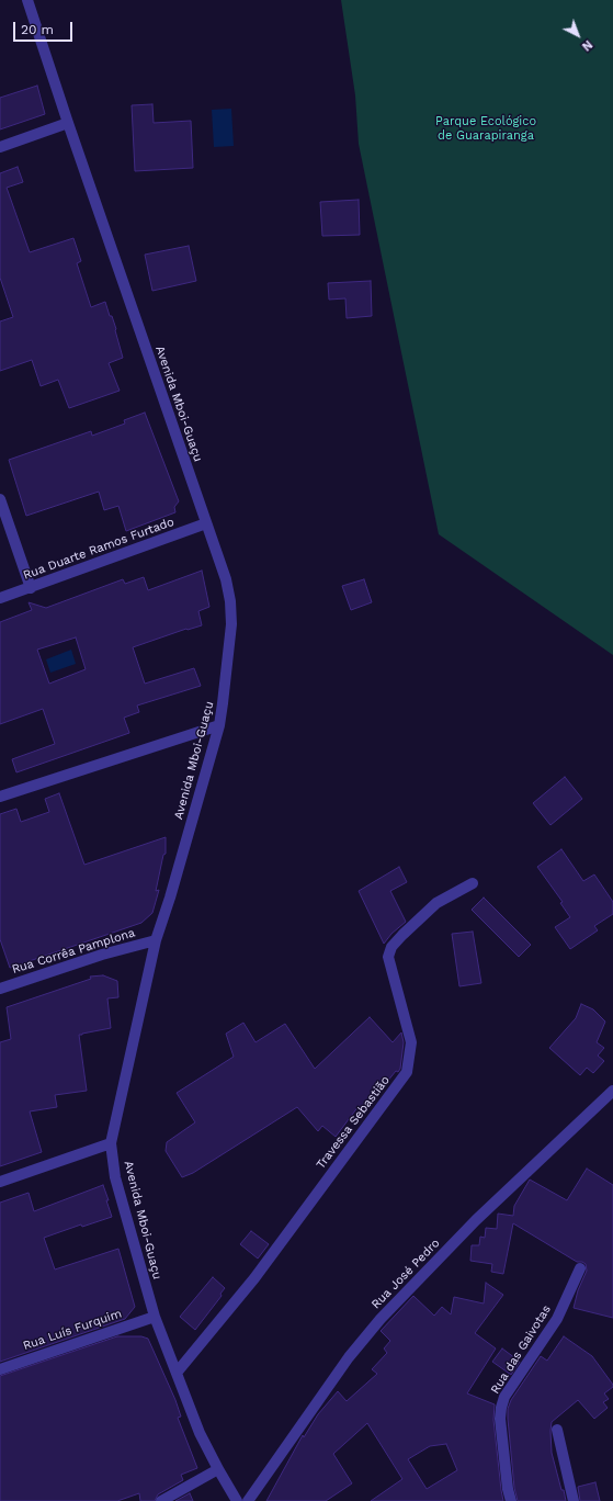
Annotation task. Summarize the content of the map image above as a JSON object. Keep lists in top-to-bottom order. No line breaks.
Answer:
{"streets":{"street":["Avenida Mboi-Guaçu","Rua Duarte Ramos Furtado","Rua Corrêa Pamplona","Travessa Sebastião","Rua José Pedro","Rua Luís Furquim","Rua das Gaivotas"]},"crossings":[["Avenida Mboi-Guaçu","Rua Duarte Ramos Furtado"],["Avenida Mboi-Guaçu","Rua Corrêa Pamplona"],["Avenida Mboi-Guaçu","Travessa Sebastião"],["Avenida Mboi-Guaçu","Rua Luís Furquim"]],"parks":["Parque Ecológico de Guarapiranga"],"scale_bar":"20 m","north":"bottom right"}
